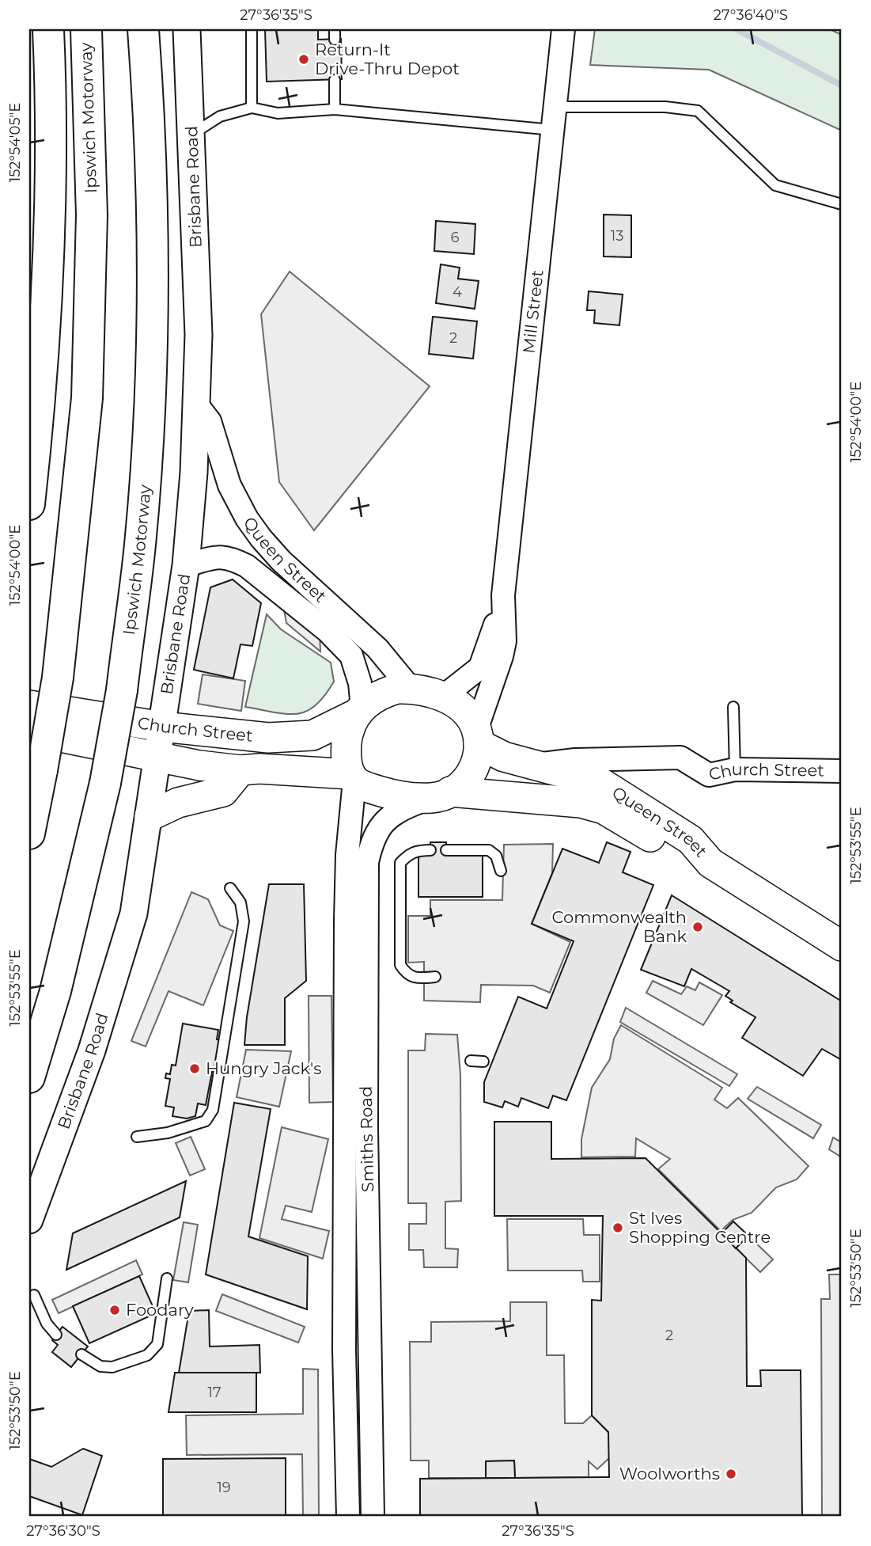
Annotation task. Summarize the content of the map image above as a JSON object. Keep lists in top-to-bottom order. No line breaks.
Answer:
{"streets":{"highway":["Ipswich Motorway"],"main road":["Brisbane Road","Queen Street","Church Street"],"street":["Mill Street","Smiths Road"]},"crossings":[["Brisbane Road","Queen Street"],["Brisbane Road","Church Street"],["Mill Street","Queen Street"],["Mill Street","Church Street"],["Mill Street","Smiths Road"],["Queen Street","Church Street"],["Queen Street","Smiths Road"],["Church Street","Smiths Road"]],"places":["Return-It Drive-Thru Depot","Commonwealth Bank","Hungry Jack's","St Ives Shopping Centre","Foodary","Woolworths"],"house_numbers":["13","6","4","2","2","17","19"],"coordinates":["27°36'35\"S","27°36'40\"S","152°54'05\"E","152°54'00\"E","152°53'55\"E","152°53'50\"E","27°36'30\"S"]}
